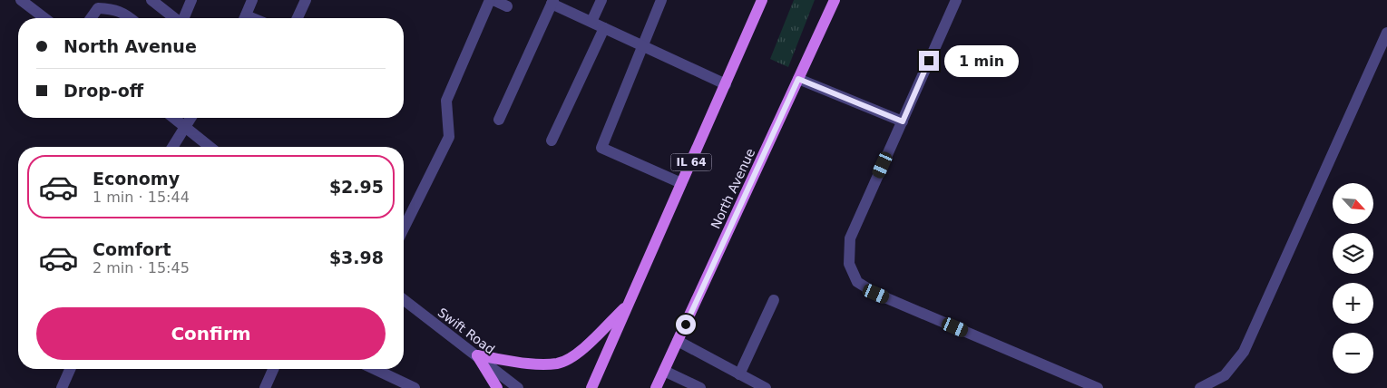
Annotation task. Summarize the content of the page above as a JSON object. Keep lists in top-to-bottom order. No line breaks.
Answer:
{"streets":{"main road":["IL 64","North Avenue"],"street":["Swift Road"]},"north":"bottom right","page":{"banner":["North Avenue","Drop-off"],"bubble":"1 min","list":[{"name":"Economy","note":"1 min · 15:44","value":"$2.95"},{"name":"Comfort","note":"2 min · 15:45","value":"$3.98"}],"map_buttons":["+","−"],"buttons":"Confirm"}}
